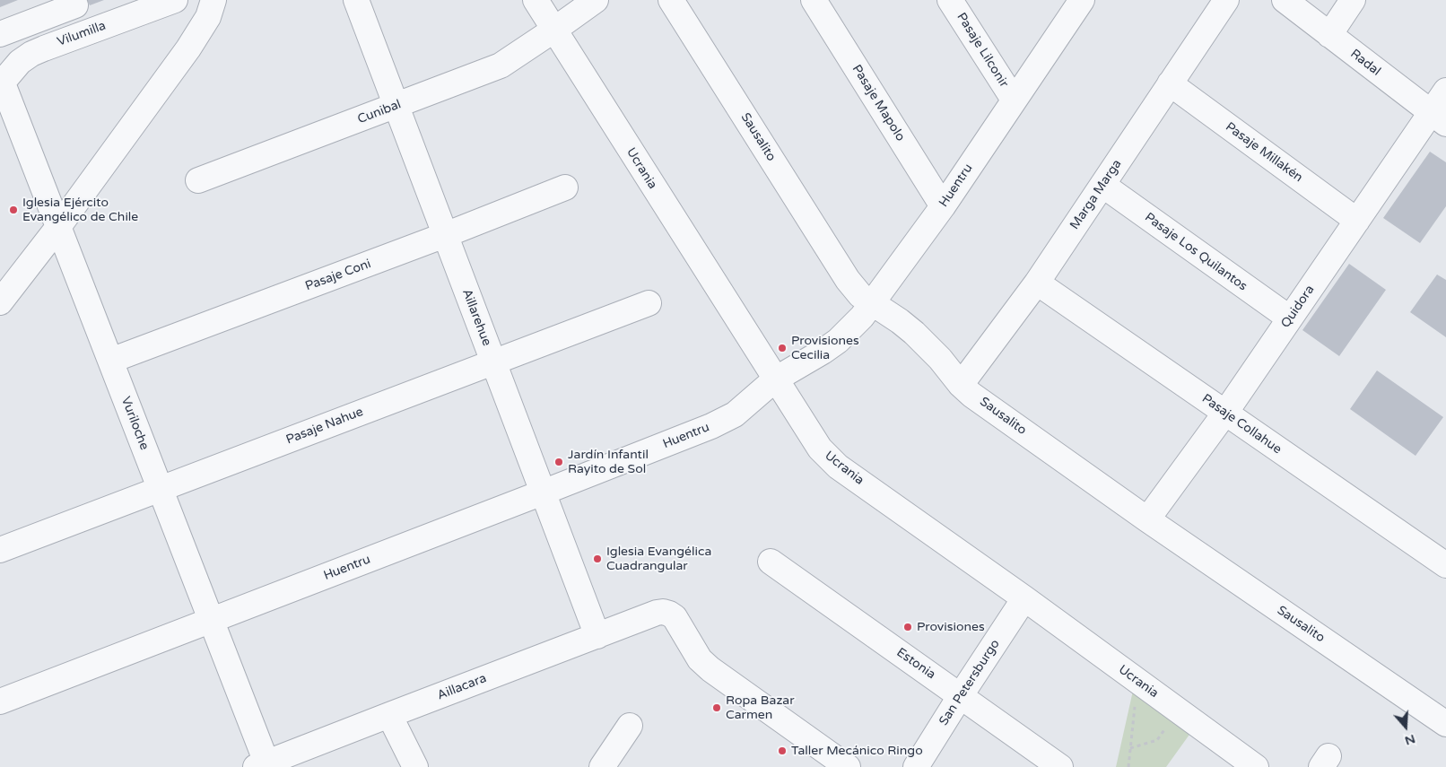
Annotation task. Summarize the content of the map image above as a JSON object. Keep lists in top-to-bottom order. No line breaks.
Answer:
{"streets":{"street":["Vilumilla","Pasaje Lilconir","Radal","Pasaje Mapolo","Cunibal","Sausalito","Pasaje Millakén","Ucrania","Huentru","Marga Marga","Pasaje Los Quilantos","Pasaje Coni","Quidora","Aillarehue","Vuriloche","Pasaje Collahue","Pasaje Nahue","Estonia","San Petersburgo","Aillacara"]},"crossings":[["Vilumilla","Vuriloche"],["Pasaje Lilconir","Huentru"],["Radal","Quidora"],["Pasaje Mapolo","Huentru"],["Cunibal","Ucrania"],["Cunibal","Aillarehue"],["Sausalito","Huentru"],["Sausalito","Marga Marga"],["Sausalito","Quidora"],["Pasaje Millakén","Marga Marga"],["Pasaje Millakén","Quidora"],["Ucrania","Huentru"],["Ucrania","San Petersburgo"],["Huentru","Aillarehue"],["Huentru","Vuriloche"],["Marga Marga","Pasaje Los Quilantos"],["Marga Marga","Pasaje Collahue"],["Pasaje Los Quilantos","Quidora"],["Pasaje Coni","Aillarehue"],["Pasaje Coni","Vuriloche"],["Quidora","Pasaje Collahue"],["Aillarehue","Pasaje Nahue"],["Aillarehue","Aillacara"],["Vuriloche","Pasaje Nahue"],["Vuriloche","Aillacara"],["Estonia","San Petersburgo"]],"places":["Iglesia Ejército Evangélico de Chile","Provisiones Cecilia","Jardín Infantil Rayito de Sol","Iglesia Evangélica Cuadrangular","Provisiones","Ropa Bazar Carmen","Taller Mecánico Ringo"],"north":"bottom"}
